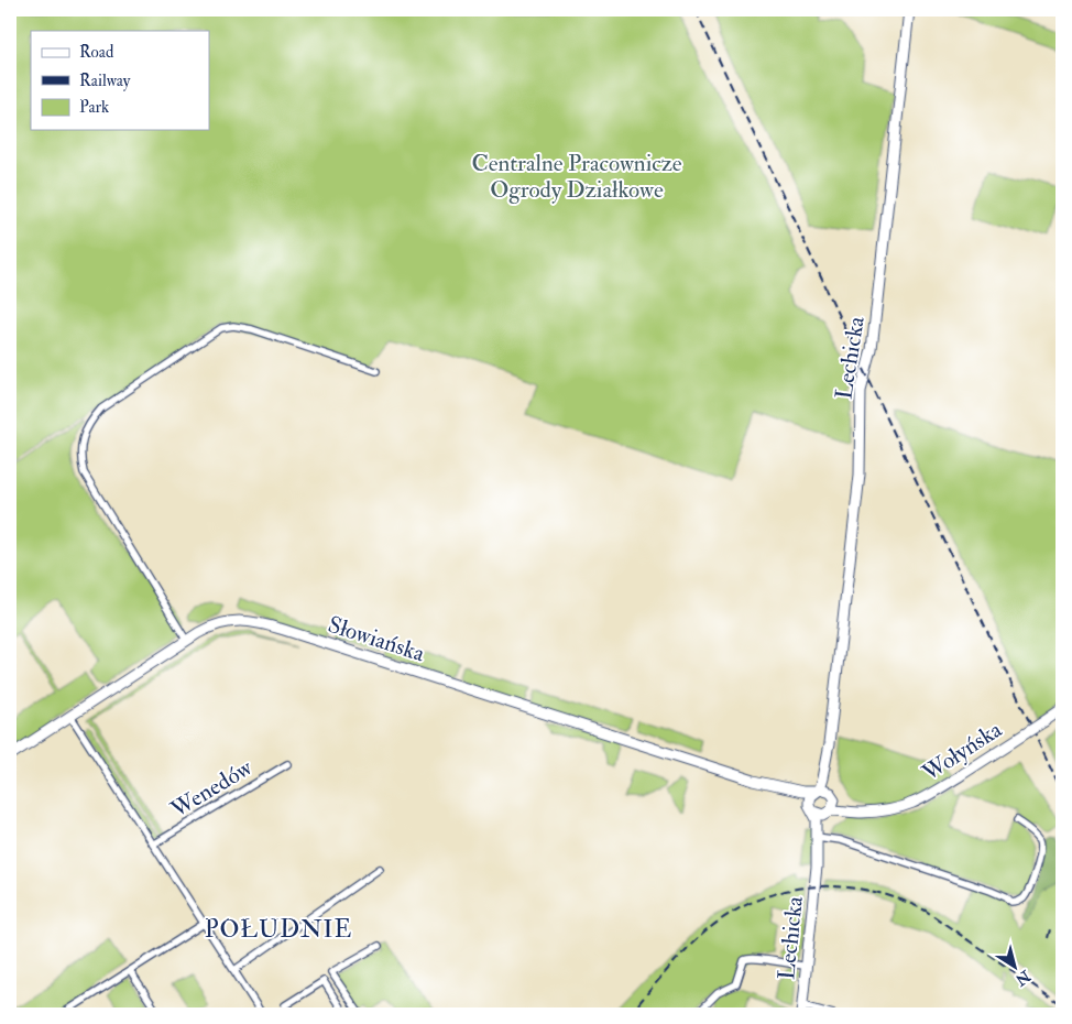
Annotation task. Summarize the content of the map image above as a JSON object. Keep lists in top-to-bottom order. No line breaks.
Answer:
{"streets":{"main road":["Lechicka","Słowiańska","Wołyńska"],"street":["Wenedów"]},"crossings":[["Lechicka","Słowiańska"],["Lechicka","Wołyńska"],["Słowiańska","Wołyńska"],["Słowiańska","Wenedów"]],"districts":["POŁUDNIE"],"parks":["Centralne Pracownicze Ogrody Działkowe"],"legend":["Road","Railway","Park"],"north":"bottom right"}
